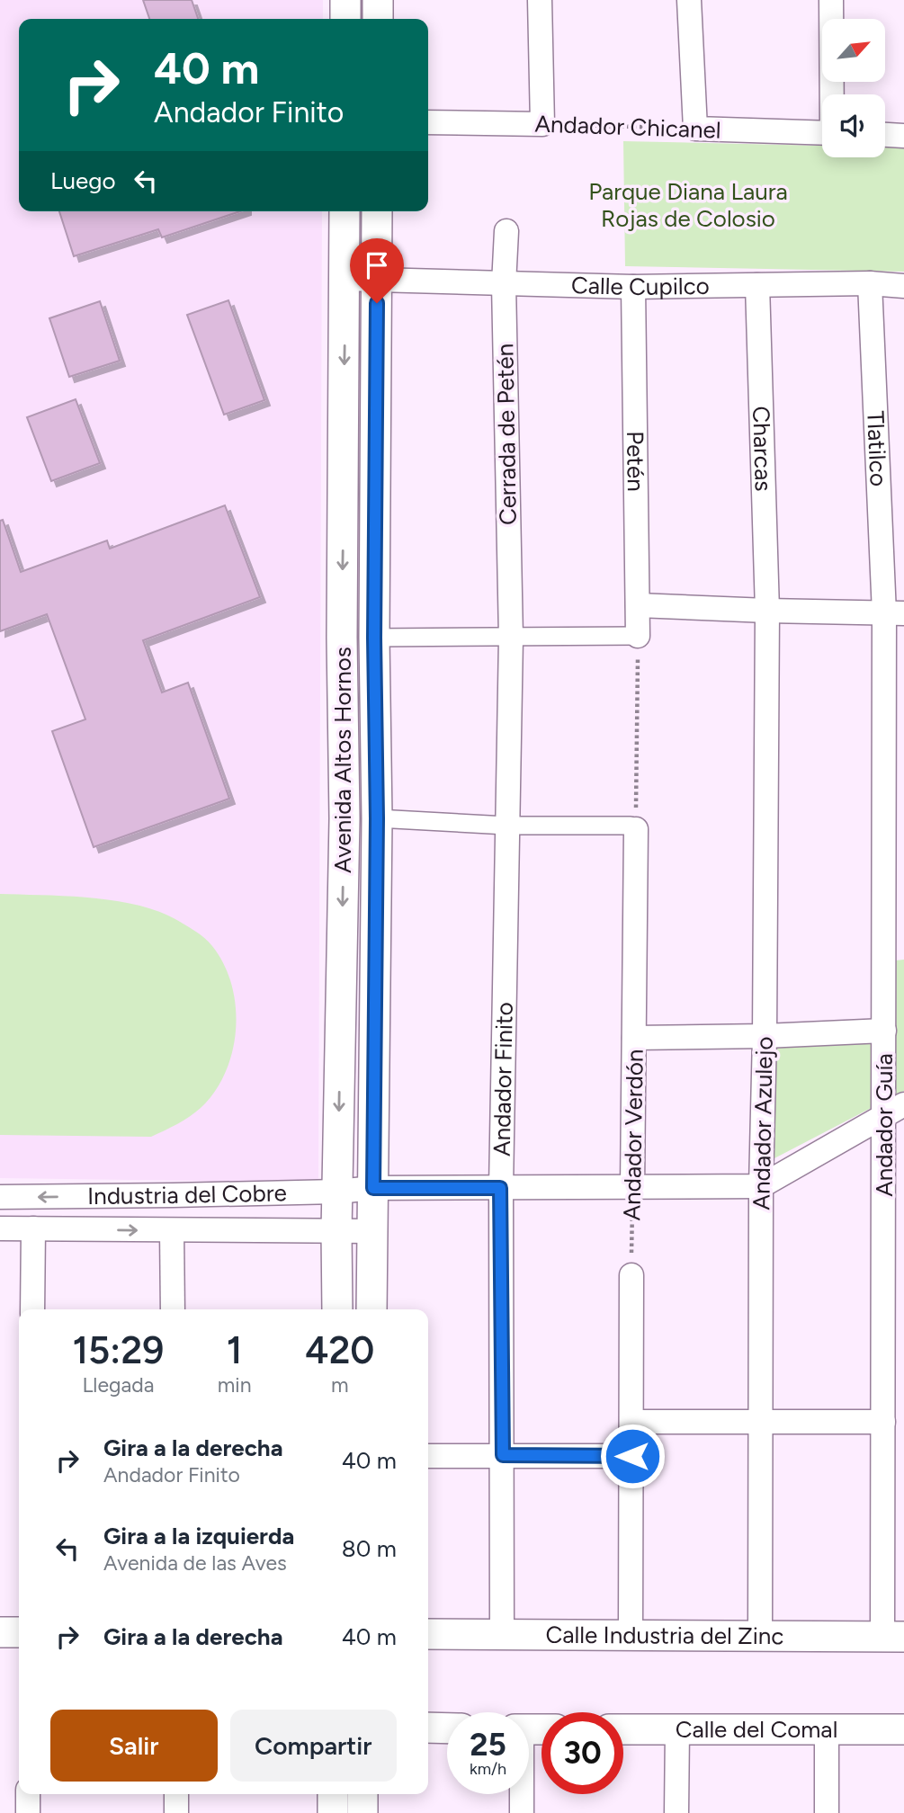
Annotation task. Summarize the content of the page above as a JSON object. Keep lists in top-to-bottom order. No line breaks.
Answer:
{"streets":{"street":["Andador Chicanel","Calle Cupilco","Cerrada de Petén","Charcas","Tlatilco","Petén","Avenida Altos Hornos","Andador Finito","Andador Azulejo","Andador Guía","Andador Verdón","Industria del Cobre","Calle Industria del Zinc","Calle del Comal"]},"crossings":[["Calle Cupilco","Cerrada de Petén"],["Calle Cupilco","Charcas"],["Calle Cupilco","Tlatilco"],["Calle Cupilco","Petén"],["Calle Cupilco","Avenida Altos Hornos"],["Cerrada de Petén","Andador Finito"],["Charcas","Andador Azulejo"],["Tlatilco","Andador Guía"],["Avenida Altos Hornos","Industria del Cobre"],["Andador Finito","Industria del Cobre"],["Andador Finito","Calle Industria del Zinc"],["Andador Azulejo","Industria del Cobre"],["Andador Azulejo","Calle Industria del Zinc"],["Andador Guía","Calle Industria del Zinc"],["Andador Verdón","Industria del Cobre"]],"parks":["Parque Diana Laura Rojas de Colosio"],"north":"top right","page":{"turn":["40 m","Andador Finito"],"then":"Luego","eta":["15:29","Llegada","1","min","420","m"],"list":[{"name":"Gira a la derecha","note":"Andador Finito","value":"40 m"},{"name":"Gira a la izquierda","note":"Avenida de las Aves","value":"80 m"},{"name":"Gira a la derecha","value":"40 m"}],"buttons":["Salir","Compartir"],"speed":"25 km/h","limit":"30"}}
